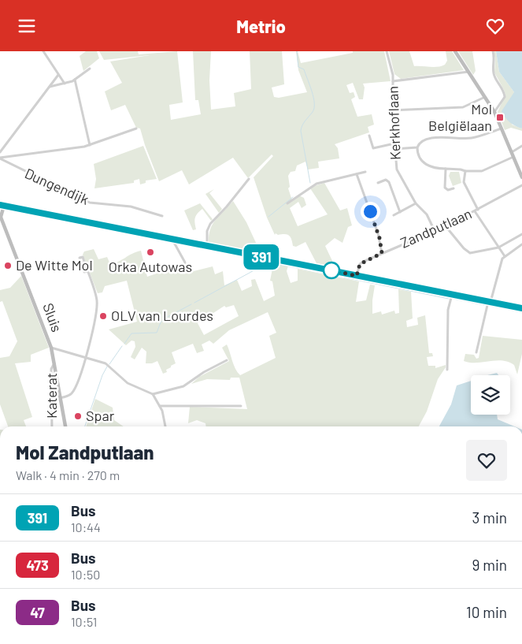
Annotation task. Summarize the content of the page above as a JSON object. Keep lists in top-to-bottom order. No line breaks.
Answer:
{"streets":{"street":["Kerkhoflaan","Dungendijk","Zandputlaan","Sluis","Katerat"]},"crossings":[["Kerkhoflaan","Zandputlaan"],["Sluis","Katerat"]],"places":{"transit":["Mol Belgiëlaan"],"other":["Orka Autowas","De Witte Mol","OLV van Lourdes","Spar"]},"lines":["bus line 391"],"page":{"header":"Metrio","on_map":"391","heading":["Mol Zandputlaan","Walk · 4 min · 270 m"],"list":[{"mark":"391","name":"Bus","note":"10:44","value":"3 min"},{"mark":"473","name":"Bus","note":"10:50","value":"9 min"},{"mark":"47","name":"Bus","note":"10:51","value":"10 min"}]}}
